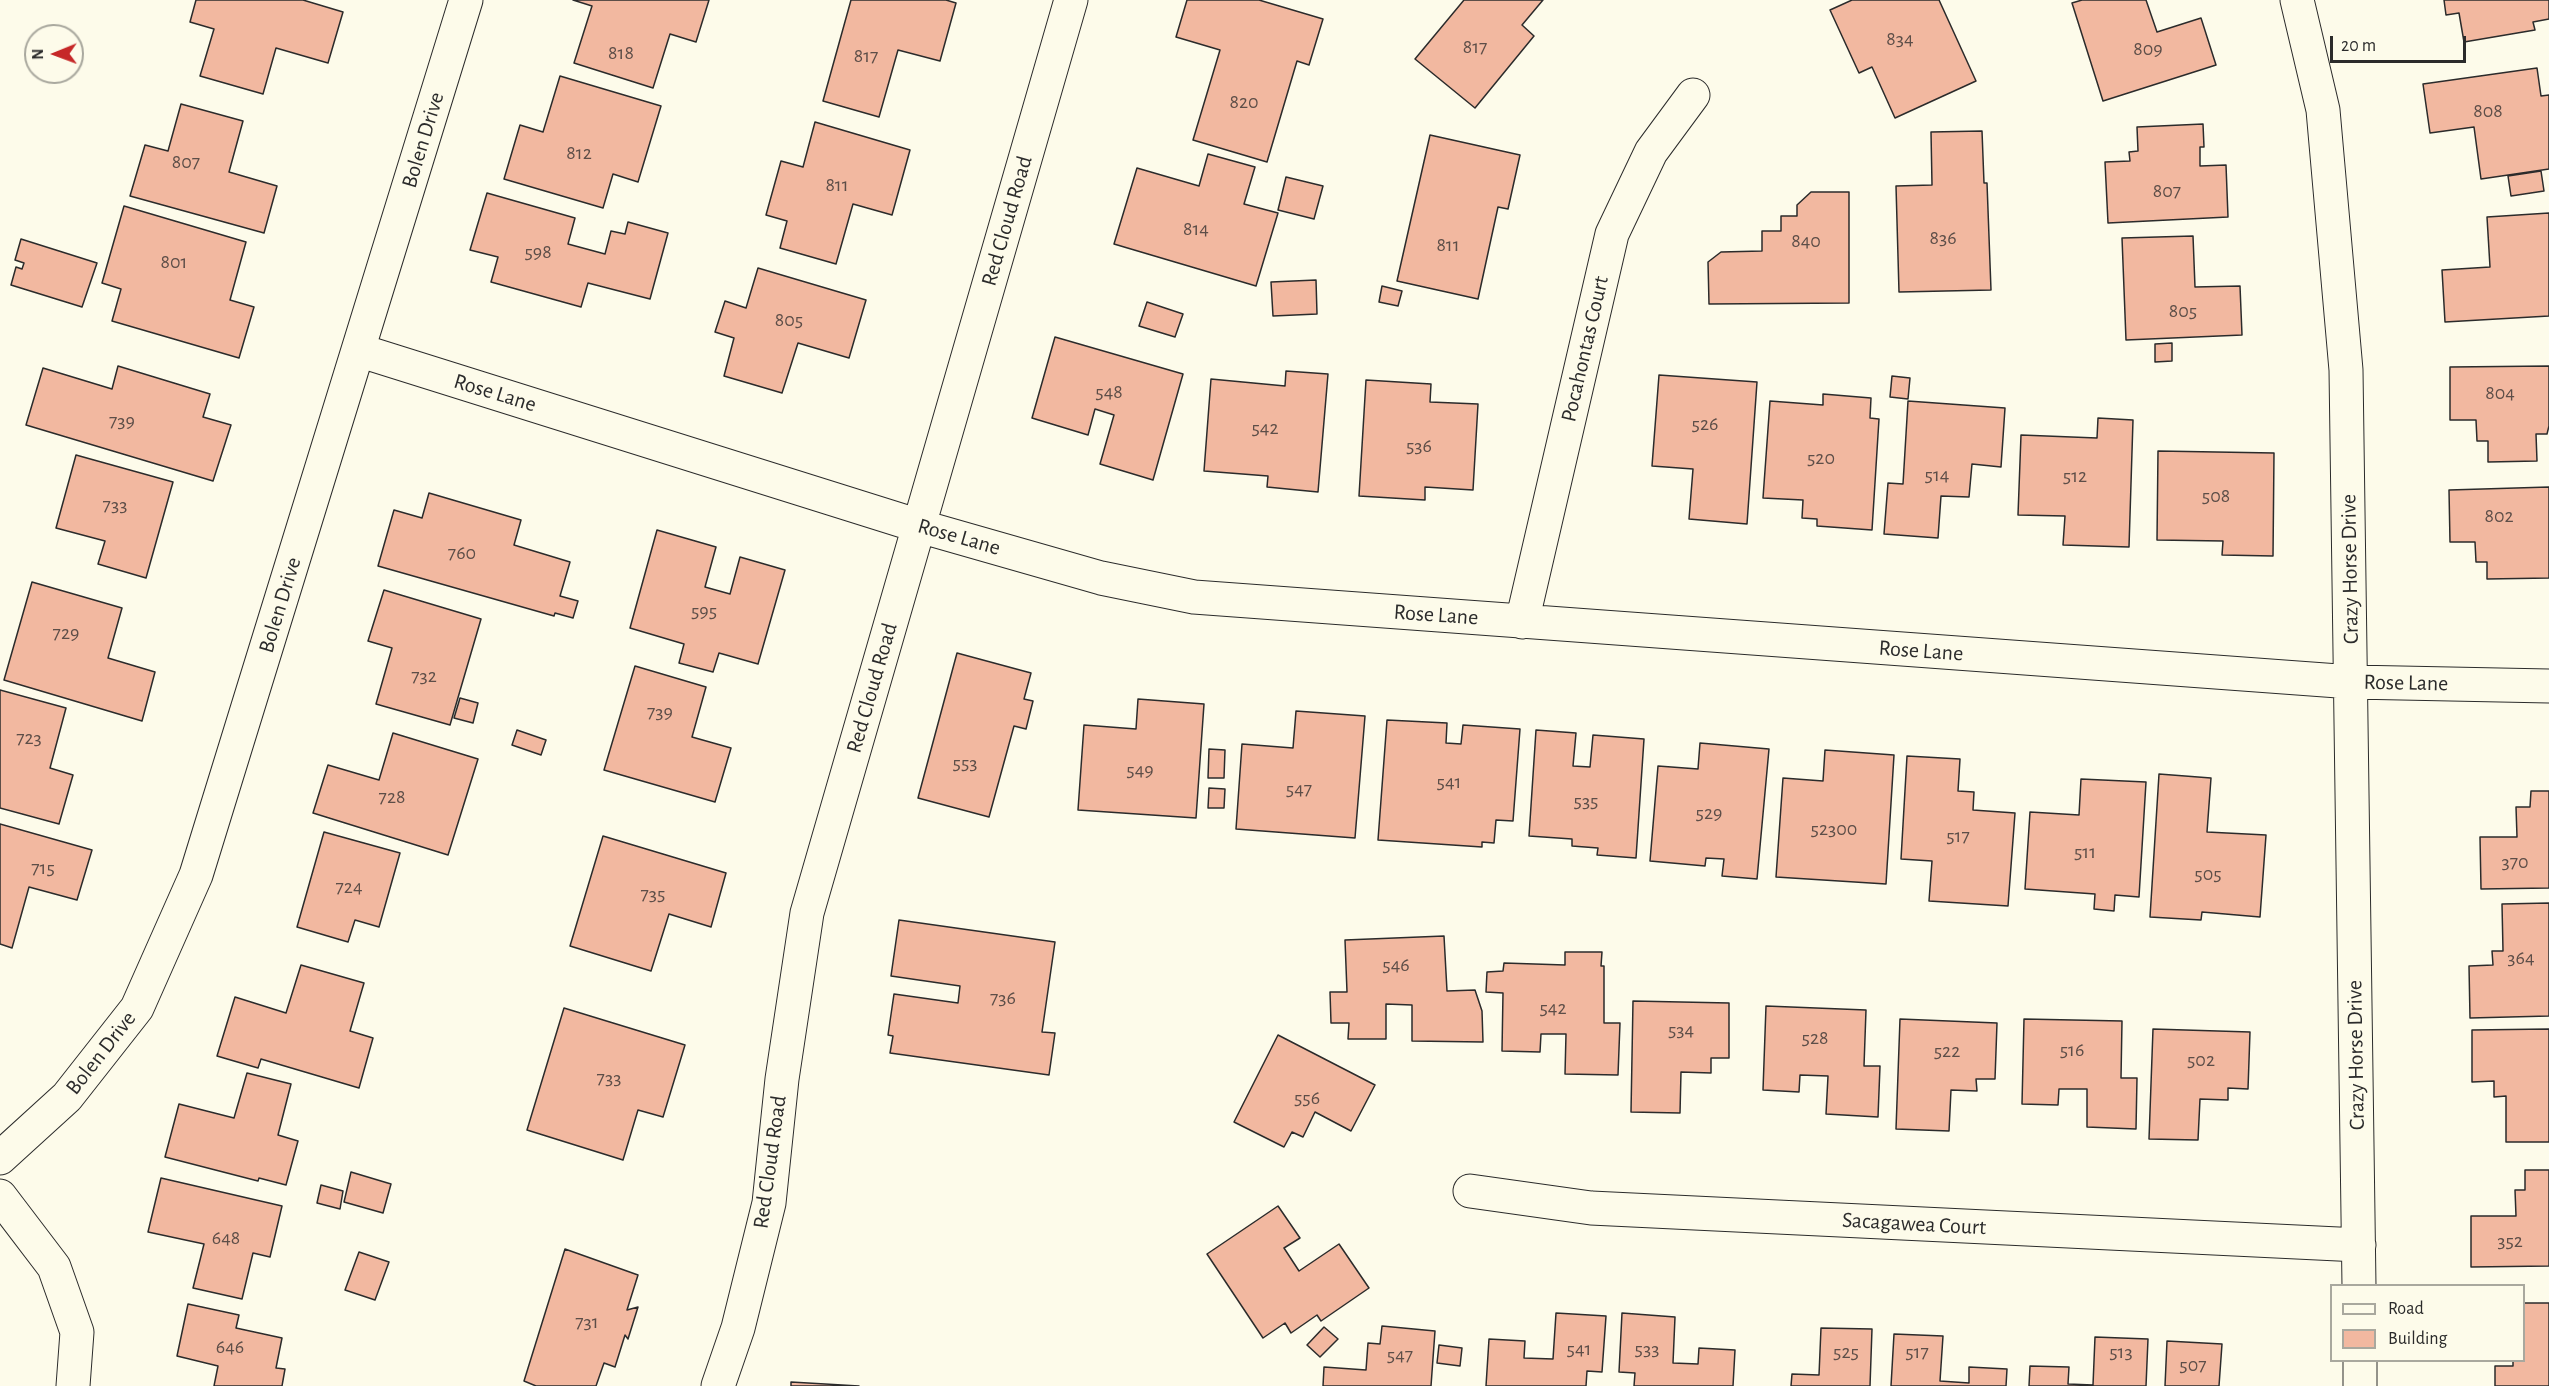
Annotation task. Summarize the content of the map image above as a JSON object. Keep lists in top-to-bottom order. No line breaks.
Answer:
{"streets":{"street":["Bolen Drive","Red Cloud Road","Pocahontas Court","Rose Lane","Crazy Horse Drive","Sacagawea Court"]},"crossings":[["Bolen Drive","Rose Lane"],["Red Cloud Road","Rose Lane"],["Pocahontas Court","Rose Lane"],["Rose Lane","Crazy Horse Drive"],["Crazy Horse Drive","Sacagawea Court"]],"house_numbers":["834","817","809","818","817","820","808","812","807","811","807","814","836","840","811","598","801","805","805","548","804","739","526","542","536","520","514","512","508","733","802","760","595","729","732","739","723","553","549","541","547","728","535","529","52300","517","511","370","715","505","724","735","364","546","736","542","534","528","516","522","502","733","556","648","352","731","646","541","533","525","517","513","547","507"],"legend":["Road","Building"],"scale_bar":"20 m","north":"left"}
